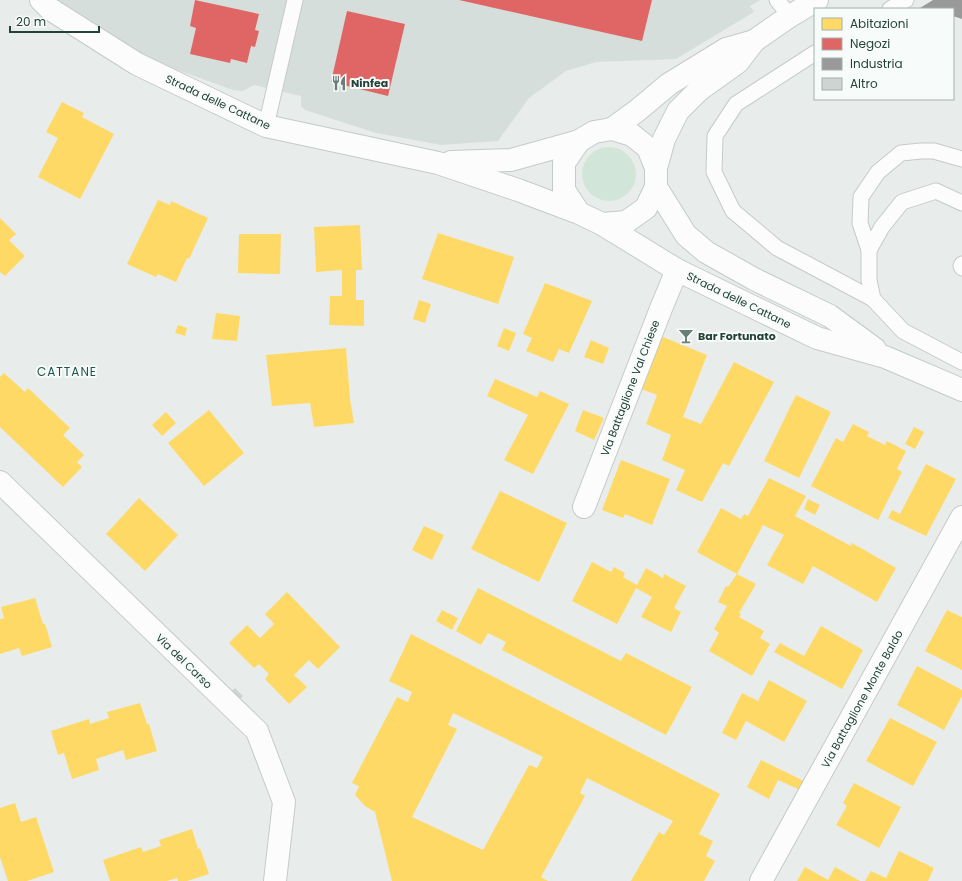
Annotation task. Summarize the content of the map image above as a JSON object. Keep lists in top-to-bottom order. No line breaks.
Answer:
{"streets":{"street":["Strada delle Cattane","Via Battaglione Val Chiese","Via del Carso","Via Battaglione Monte Baldo"]},"crossings":[["Strada delle Cattane","Via Battaglione Val Chiese"]],"districts":["CATTANE"],"places":{"restaurant":["Ninfea"],"bar":["Bar Fortunato"]},"legend":["Abitazioni","Negozi","Industria","Altro"],"scale_bar":"20 m"}
